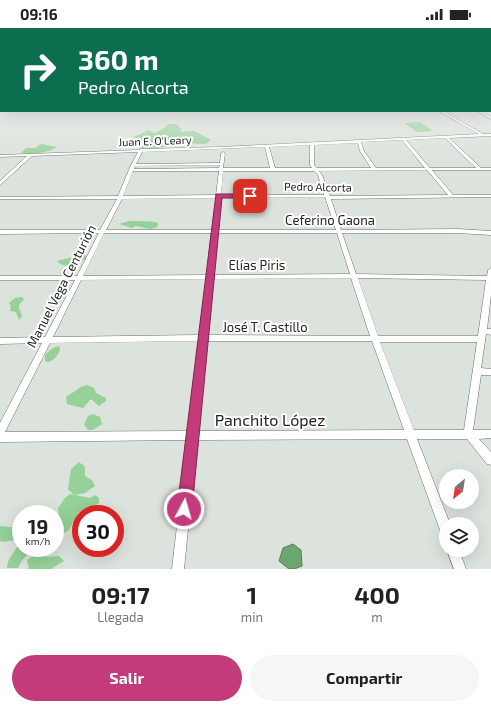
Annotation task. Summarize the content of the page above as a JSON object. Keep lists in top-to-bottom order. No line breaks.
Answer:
{"streets":{"street":["Juan E. O'Leary","Pedro Alcorta","Ceferino Gaona","Elías Piris","Manuel Vega Centurión","José T. Castillo","Panchito López"]},"crossings":[["Juan E. O'Leary","Manuel Vega Centurión"],["Pedro Alcorta","Manuel Vega Centurión"],["Ceferino Gaona","Manuel Vega Centurión"],["Elías Piris","Manuel Vega Centurión"],["Manuel Vega Centurión","José T. Castillo"]],"north":"bottom left","page":{"status":"09:16","turn":["360 m","Pedro Alcorta"],"speed":"19 km/h","limit":"30","eta":["09:17","Llegada","1","min","400","m"],"buttons":["Salir","Compartir"]}}
